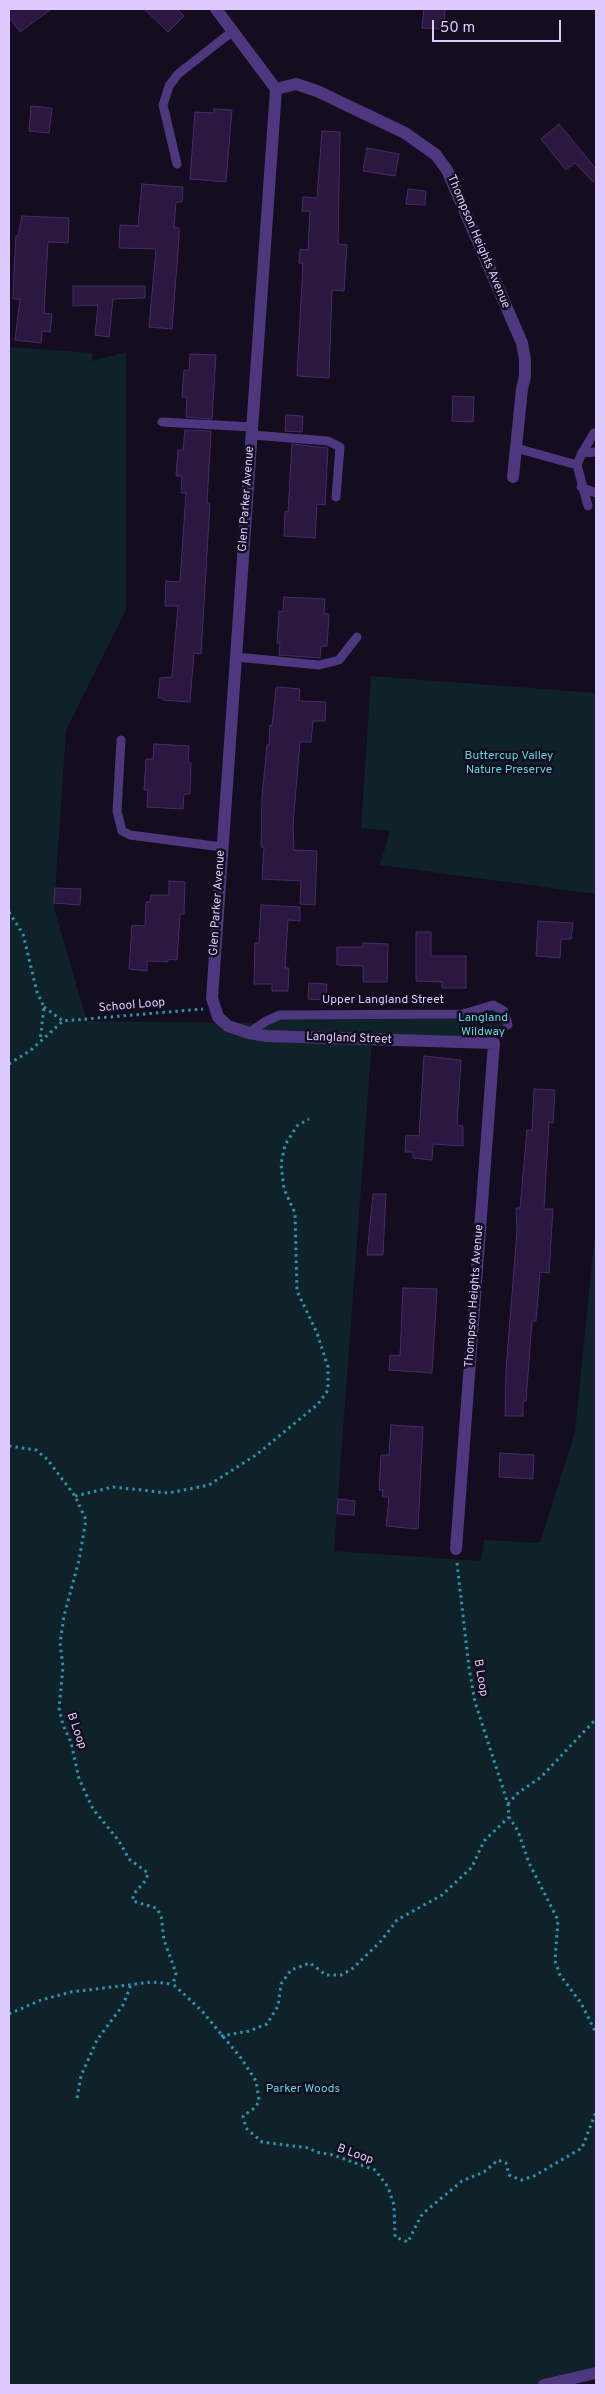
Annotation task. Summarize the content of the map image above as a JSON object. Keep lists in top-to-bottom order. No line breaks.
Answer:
{"streets":{"street":["Thompson Heights Avenue","Glen Parker Avenue","Langland Street"],"lane":["Upper Langland Street"],"path":["School Loop","B Loop"]},"crossings":[["Thompson Heights Avenue","Glen Parker Avenue"],["Thompson Heights Avenue","Langland Street"],["Thompson Heights Avenue","B Loop"],["Glen Parker Avenue","School Loop"],["Glen Parker Avenue","Langland Street"],["Upper Langland Street","Langland Street"],["School Loop","Langland Street"]],"parks":["Buttercup Valley Nature Preserve","Langland Wildway","Parker Woods"],"scale_bar":"50 m"}
